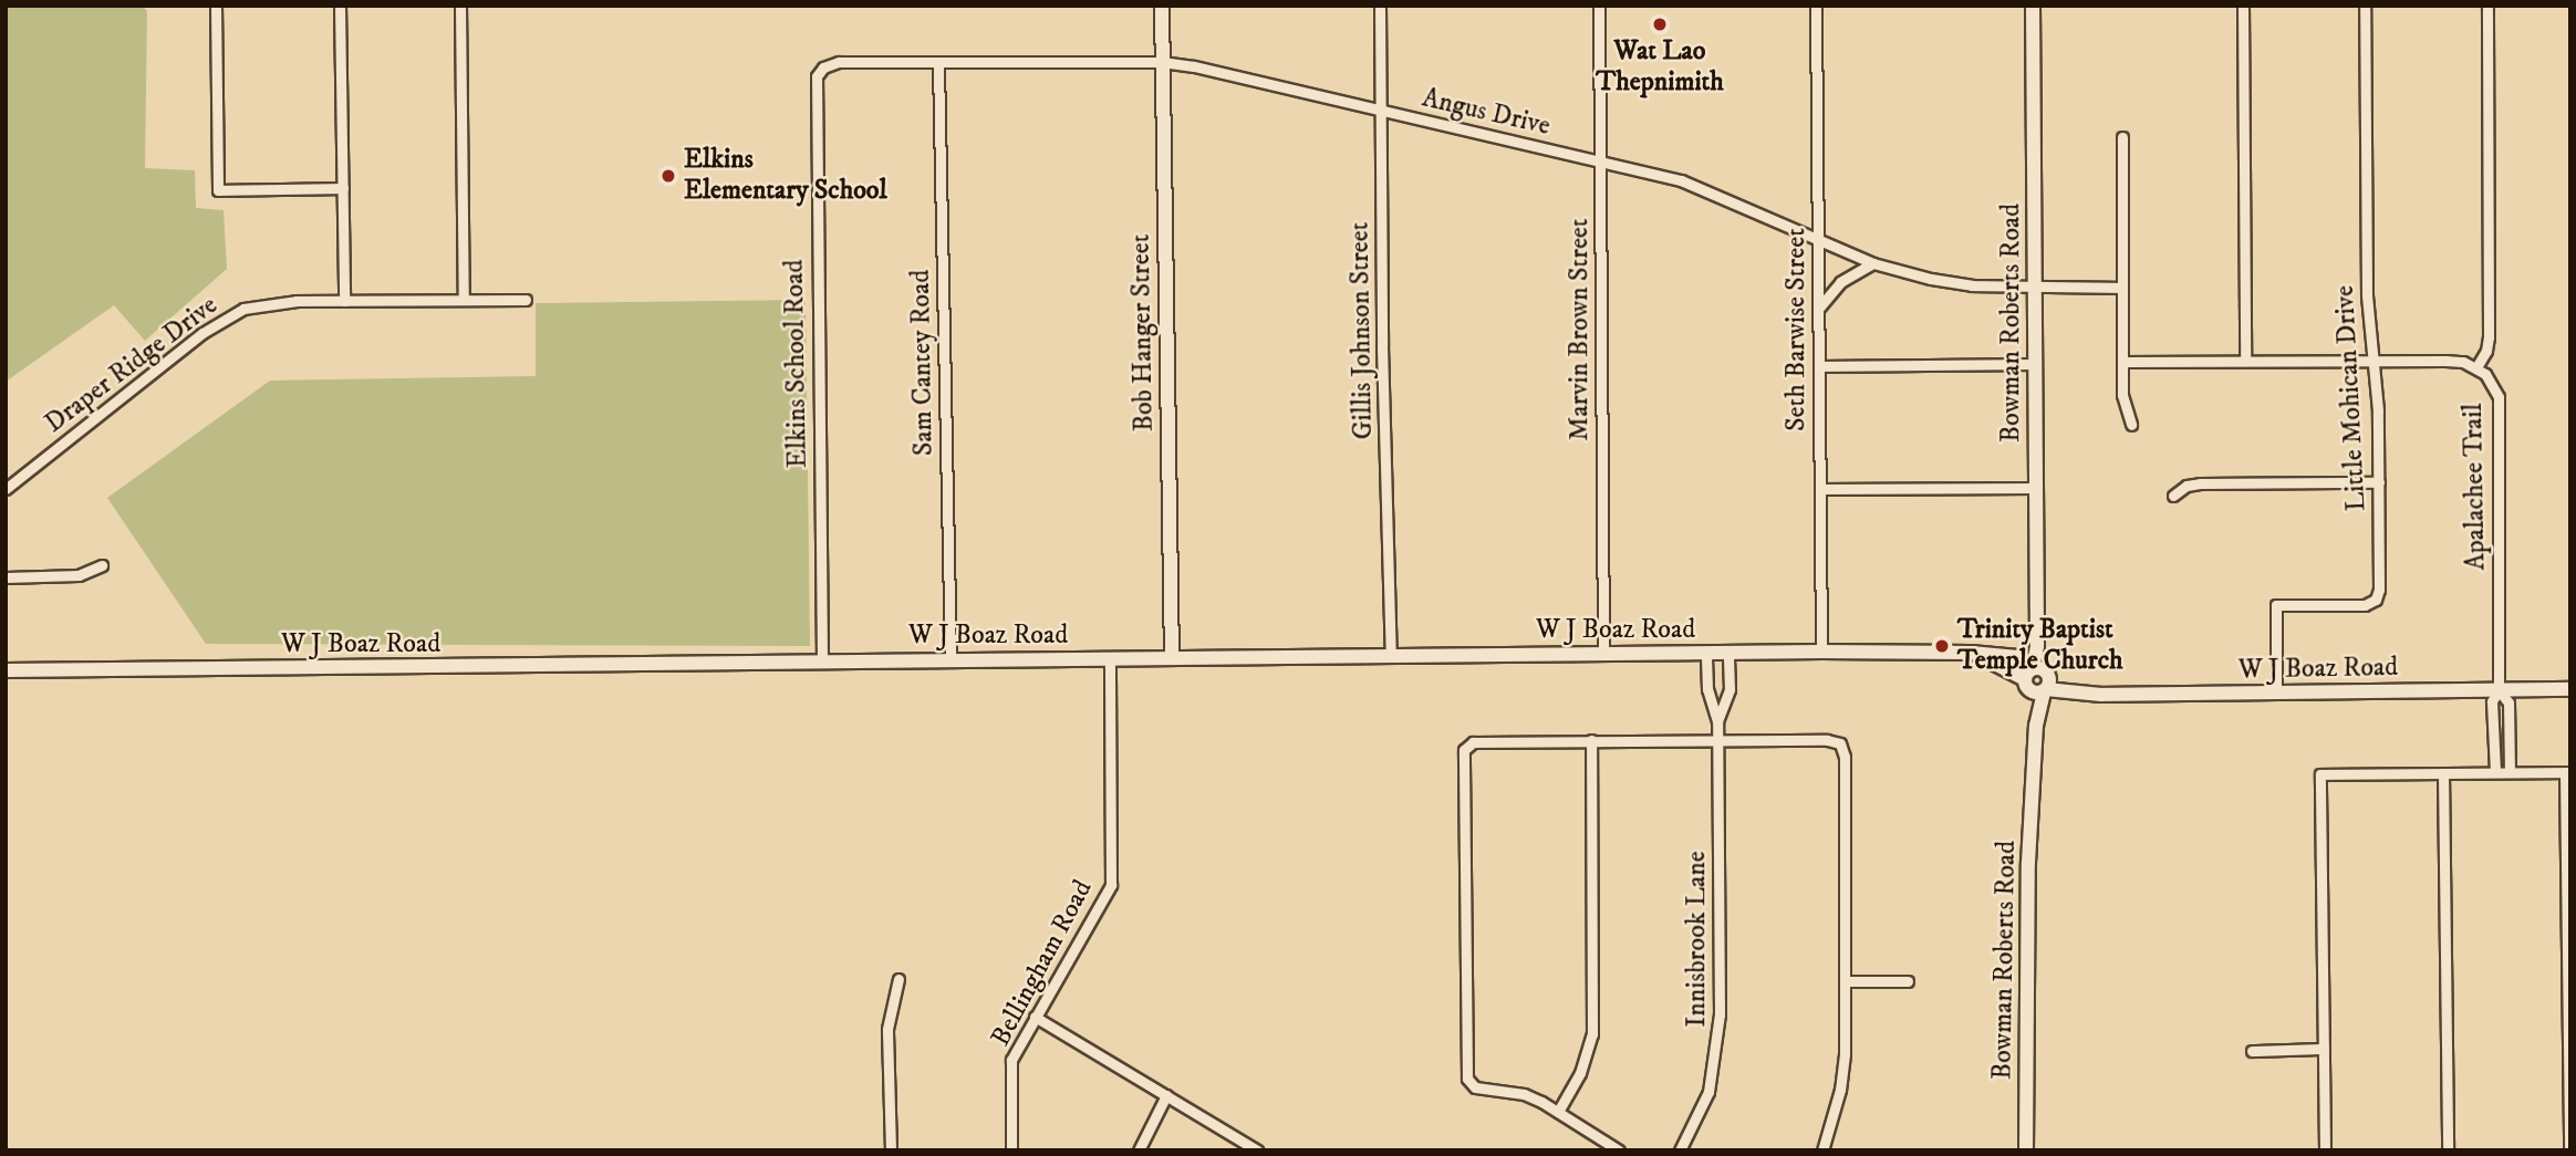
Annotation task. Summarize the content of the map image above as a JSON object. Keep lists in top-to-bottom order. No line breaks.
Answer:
{"streets":{"street":["Angus Drive","Bowman Roberts Road","Marvin Brown Street","Seth Barwise Street","Gillis Johnson Street","Bob Hanger Street","Sam Cantey Road","Elkins School Road","Draper Ridge Drive","Little Mohican Drive","Apalachee Trail","W J Boaz Road","Innisbrook Lane","Bellingham Road"]},"crossings":[["Angus Drive","Bowman Roberts Road"],["Angus Drive","Marvin Brown Street"],["Angus Drive","Seth Barwise Street"],["Angus Drive","Gillis Johnson Street"],["Angus Drive","Bob Hanger Street"],["Angus Drive","Sam Cantey Road"],["Angus Drive","Elkins School Road"],["Bowman Roberts Road","W J Boaz Road"],["Marvin Brown Street","W J Boaz Road"],["Seth Barwise Street","W J Boaz Road"],["Gillis Johnson Street","W J Boaz Road"],["Bob Hanger Street","W J Boaz Road"],["Sam Cantey Road","W J Boaz Road"],["Elkins School Road","W J Boaz Road"],["Little Mohican Drive","Apalachee Trail"],["Little Mohican Drive","W J Boaz Road"],["Apalachee Trail","W J Boaz Road"],["W J Boaz Road","Innisbrook Lane"],["W J Boaz Road","Bellingham Road"]],"places":["Wat Lao Thepnimith","Elkins Elementary School","Trinity Baptist Temple Church"]}
